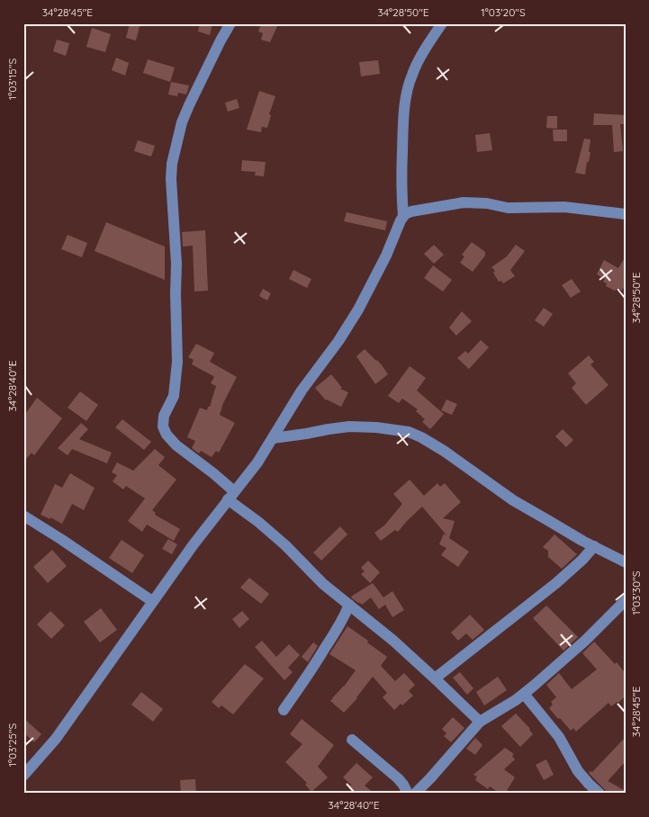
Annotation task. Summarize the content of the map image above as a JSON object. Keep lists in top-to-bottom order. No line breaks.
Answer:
{"coordinates":["34°28'45\"E","34°28'50\"E","1°03'20\"S","1°03'15\"S","34°28'40\"E","1°03'30\"S","1°03'25\"S"]}
